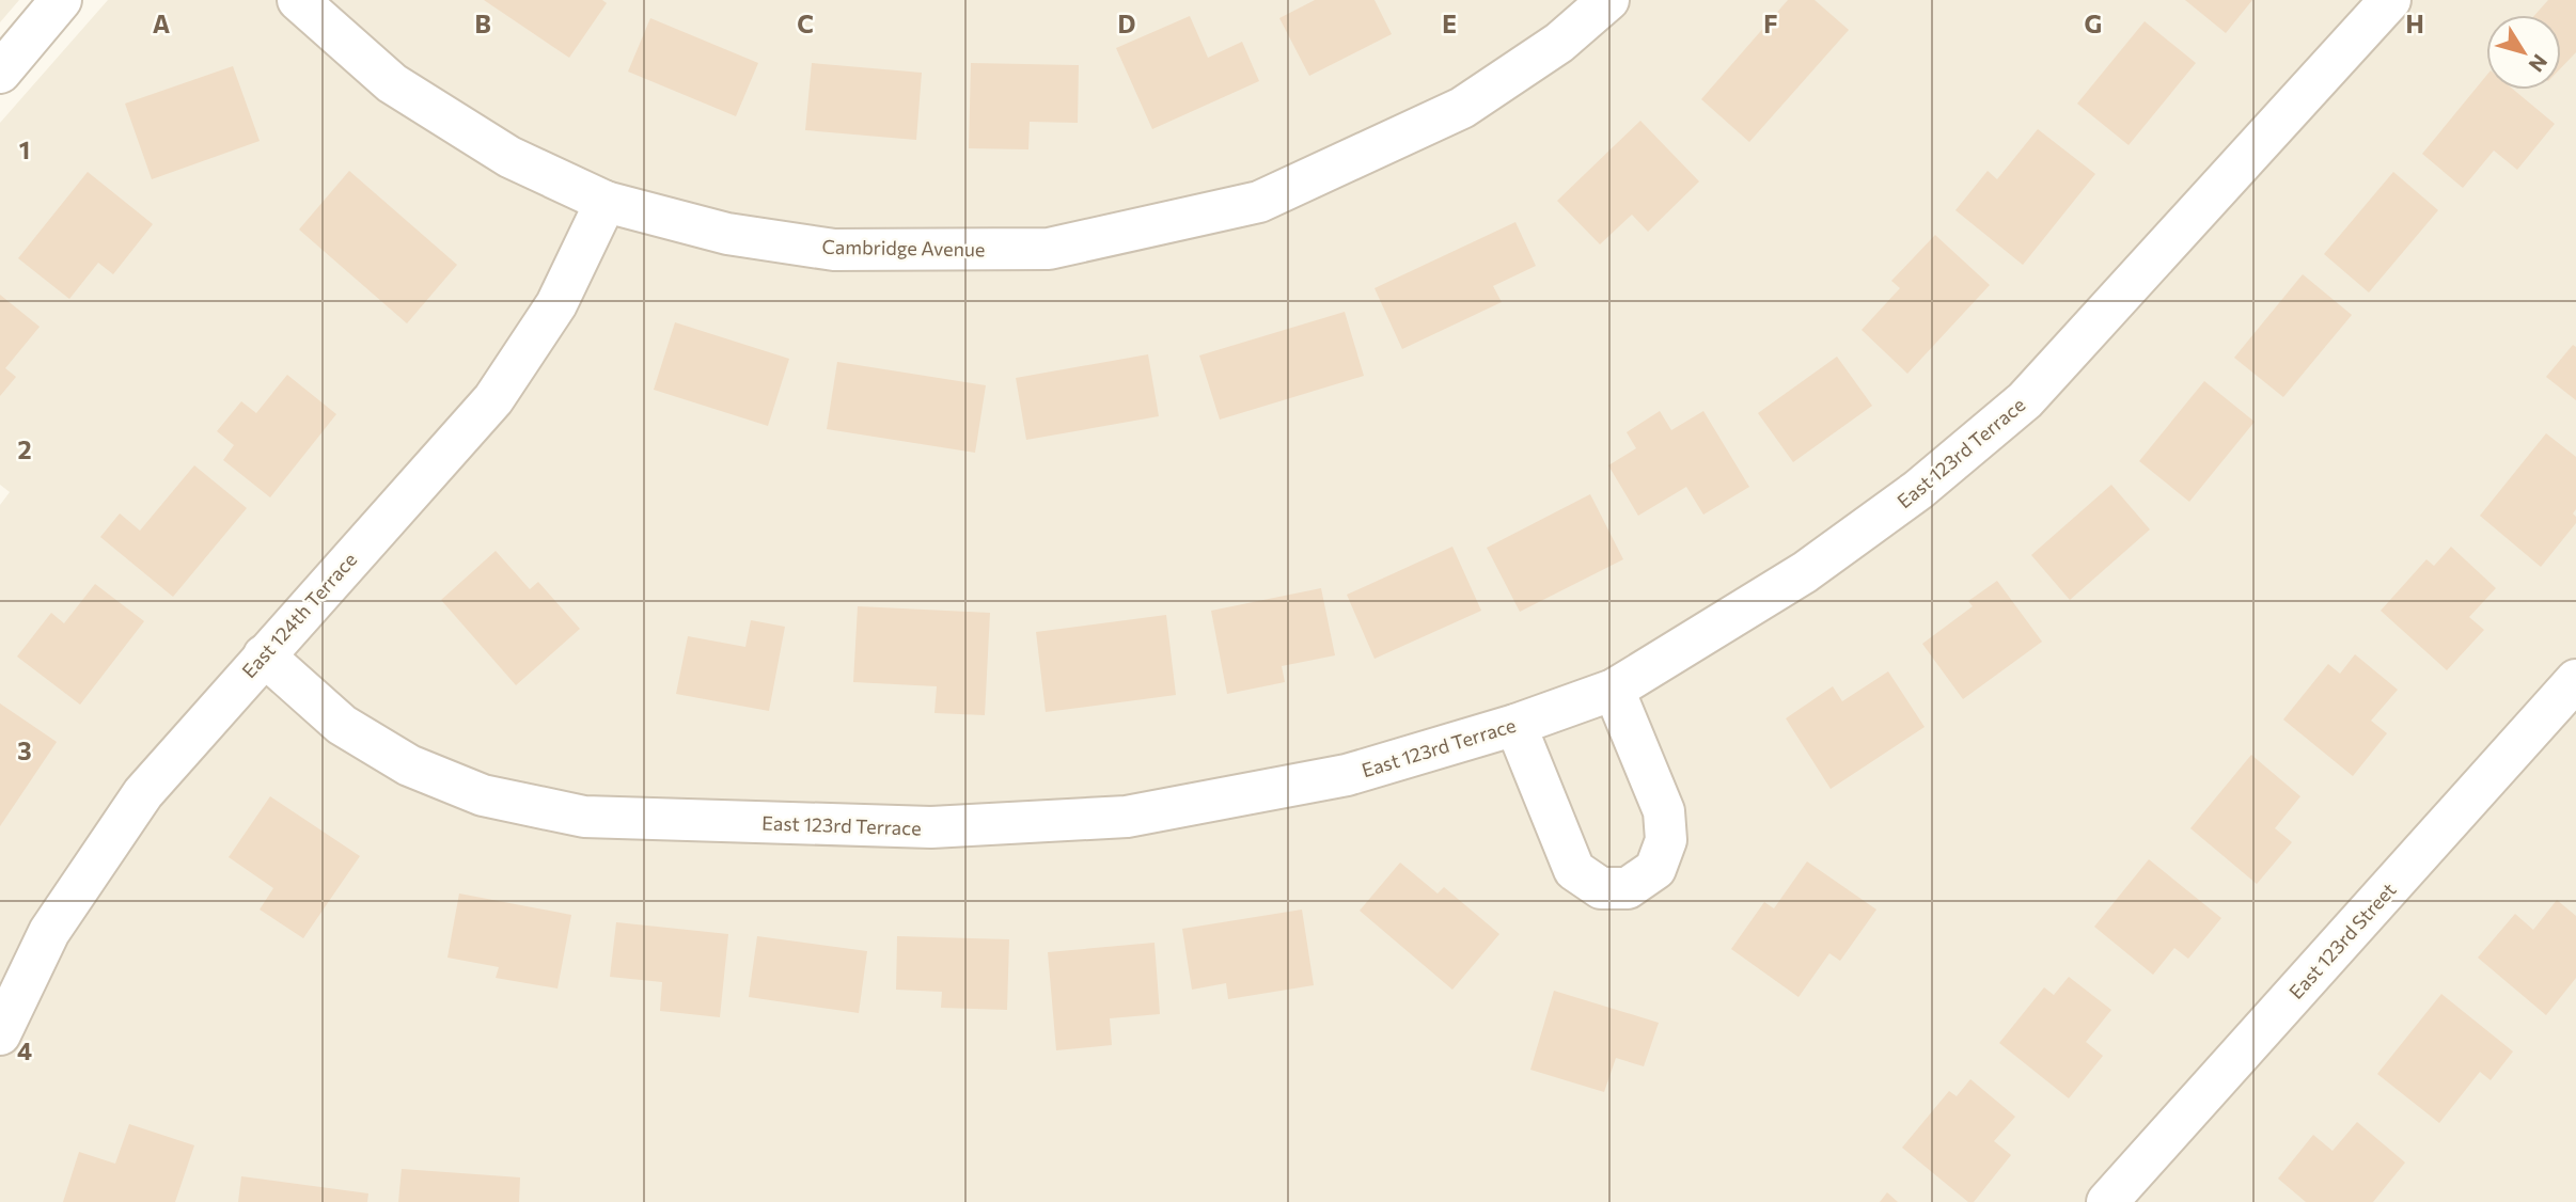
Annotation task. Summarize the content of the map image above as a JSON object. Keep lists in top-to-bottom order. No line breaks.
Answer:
{"streets":{"street":["Cambridge Avenue","East 123rd Terrace","East 124th Terrace","East 123rd Street"]},"crossings":[["Cambridge Avenue","East 124th Terrace"],["East 123rd Terrace","East 124th Terrace"]],"north":"bottom right","grid":{"columns":["A","B","C","D","E","F","G","H"],"rows":["1","2","3","4"]}}
